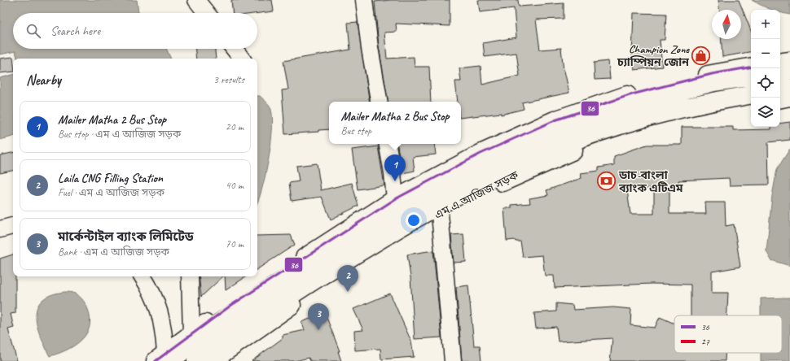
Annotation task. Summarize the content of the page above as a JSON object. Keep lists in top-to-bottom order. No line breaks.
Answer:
{"streets":{"main road":["এম এ আজিজ সড়ক"]},"places":{"shop":["Champion Zone চ্যাম্পিয়ন জোন"],"bank":["ডাচ-বাংলা ব্যাংক এটিএম"]},"lines":["transit line 36"],"legend":["36","27"],"north":"top","page":{"map_buttons":["+","−"],"search":"Search here","heading":["Nearby","3 results"],"list":[{"mark":"1","name":"Mailer Matha 2 Bus Stop","note":"Bus stop · এম এ আজিজ সড়ক","value":"20 m"},{"mark":"2","name":"Laila CNG Filling Station","note":"Fuel · এম এ আজিজ সড়ক","value":"40 m"},{"mark":"3","name":"মার্কেন্টাইল ব্যাংক লিমিটেড","note":"Bank · এম এ আজিজ সড়ক","value":"70 m"}],"popup":["Mailer Matha 2 Bus Stop","Bus stop"],"pins":["1","2","3"]}}
